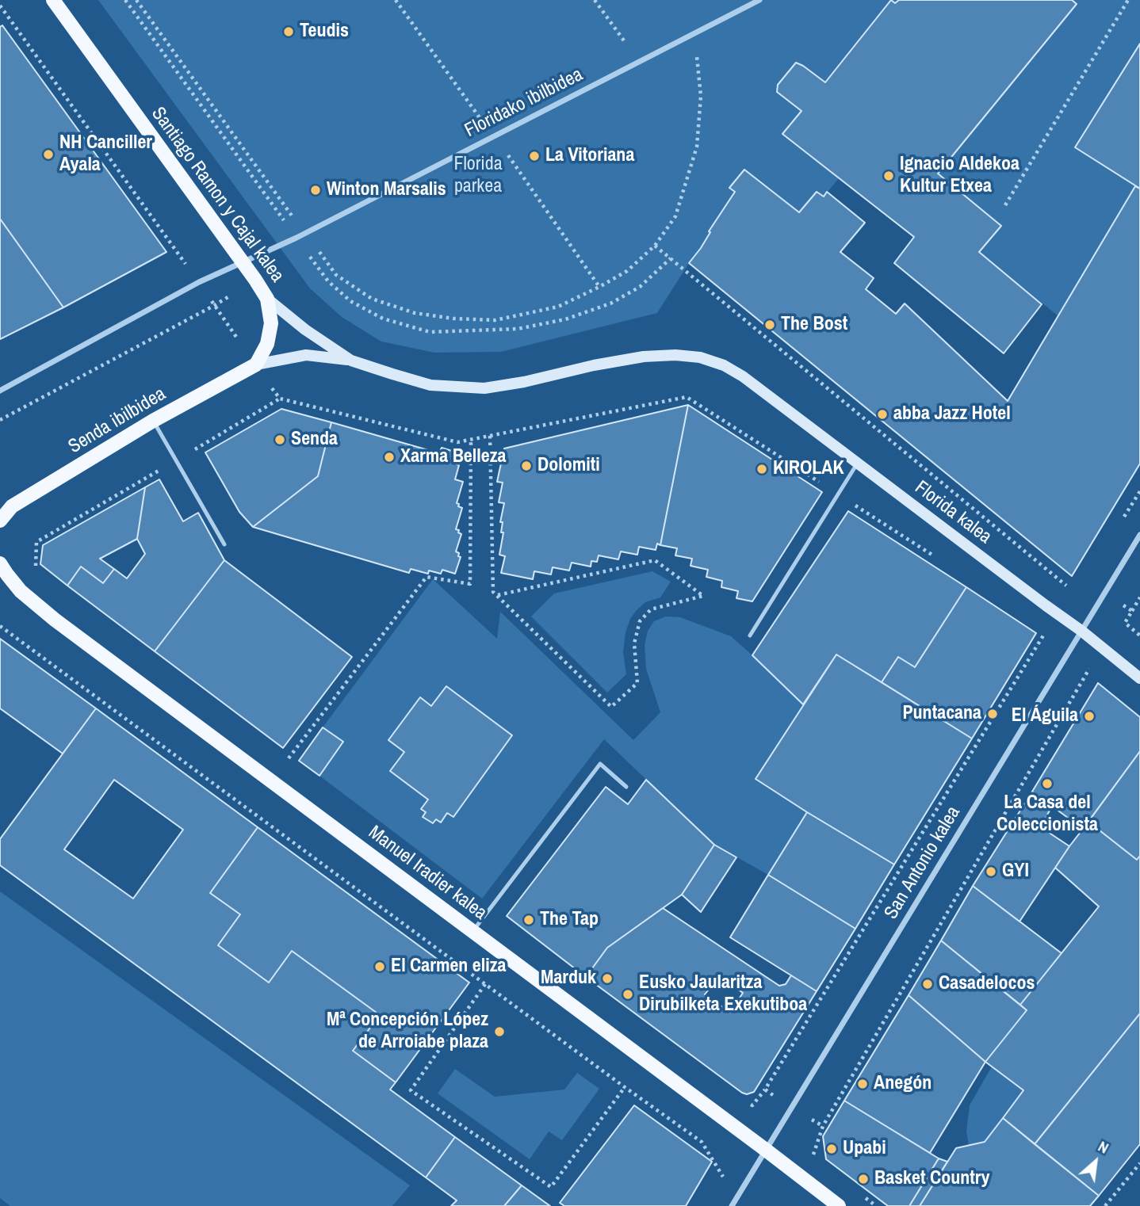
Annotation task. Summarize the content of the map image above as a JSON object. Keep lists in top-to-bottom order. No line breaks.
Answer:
{"streets":{"main road":["Santiago Ramon y Cajal kalea","Senda ibilbidea","Florida kalea","Manuel Iradier kalea"],"street":["Floridako ibilbidea","San Antonio kalea"]},"crossings":[["Floridako ibilbidea","Santiago Ramon y Cajal kalea"],["Santiago Ramon y Cajal kalea","Senda ibilbidea"],["Santiago Ramon y Cajal kalea","Florida kalea"],["Florida kalea","San Antonio kalea"],["San Antonio kalea","Manuel Iradier kalea"]],"parks":["Florida parkea"],"places":["Teudis","NH Canciller Ayala","La Vitoriana","Ignacio Aldekoa Kultur Etxea","Winton Marsalis","The Bost","abba Jazz Hotel","Senda","Xarma Belleza","Dolomiti","KIROLAK","Puntacana","El Águila","La Casa del Coleccionista","GYI","The Tap","El Carmen eliza","Marduk","Casadelocos","Eusko Jaularitza Dirubilketa Exekutiboa","Mª Concepción López de Arroiabe plaza","Anegón","Upabi","Basket Country"],"north":"top right"}
